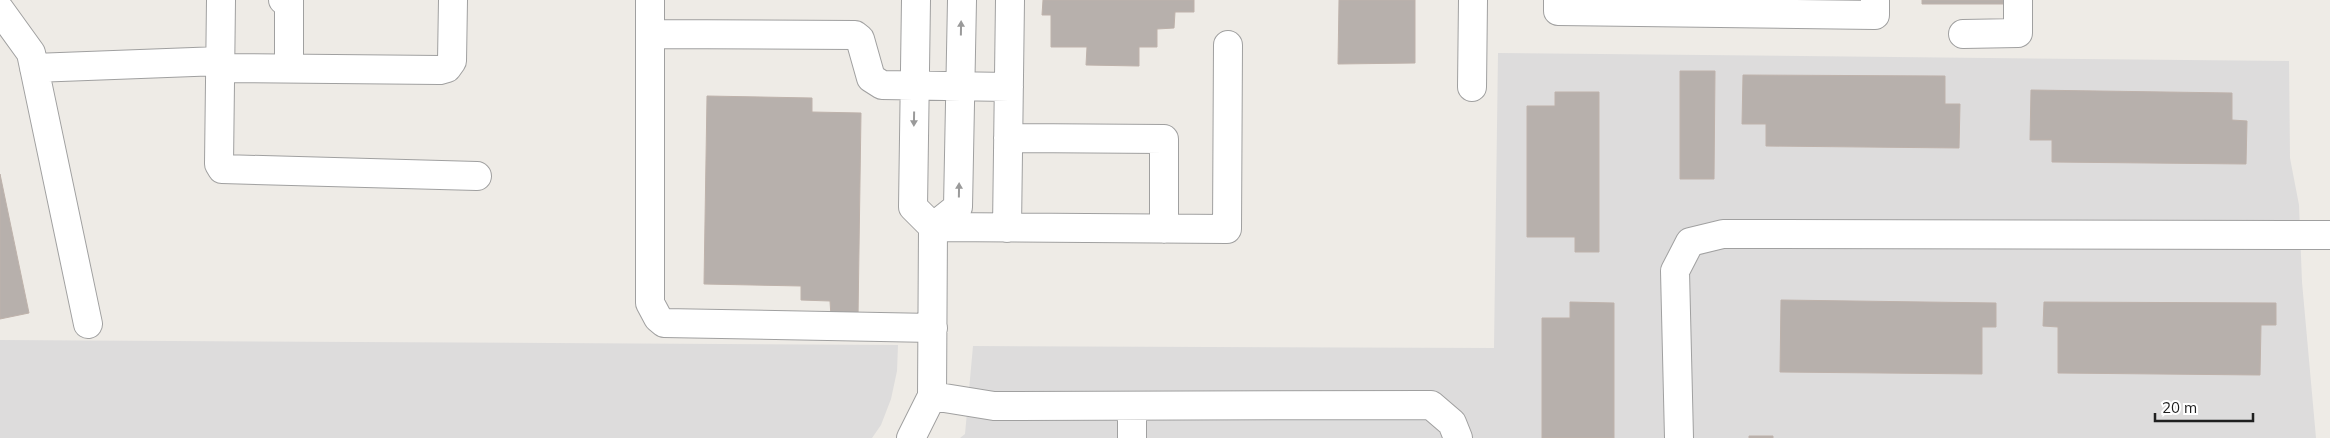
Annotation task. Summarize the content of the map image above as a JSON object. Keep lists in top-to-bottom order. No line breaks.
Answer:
{"scale_bar":"20 m"}
